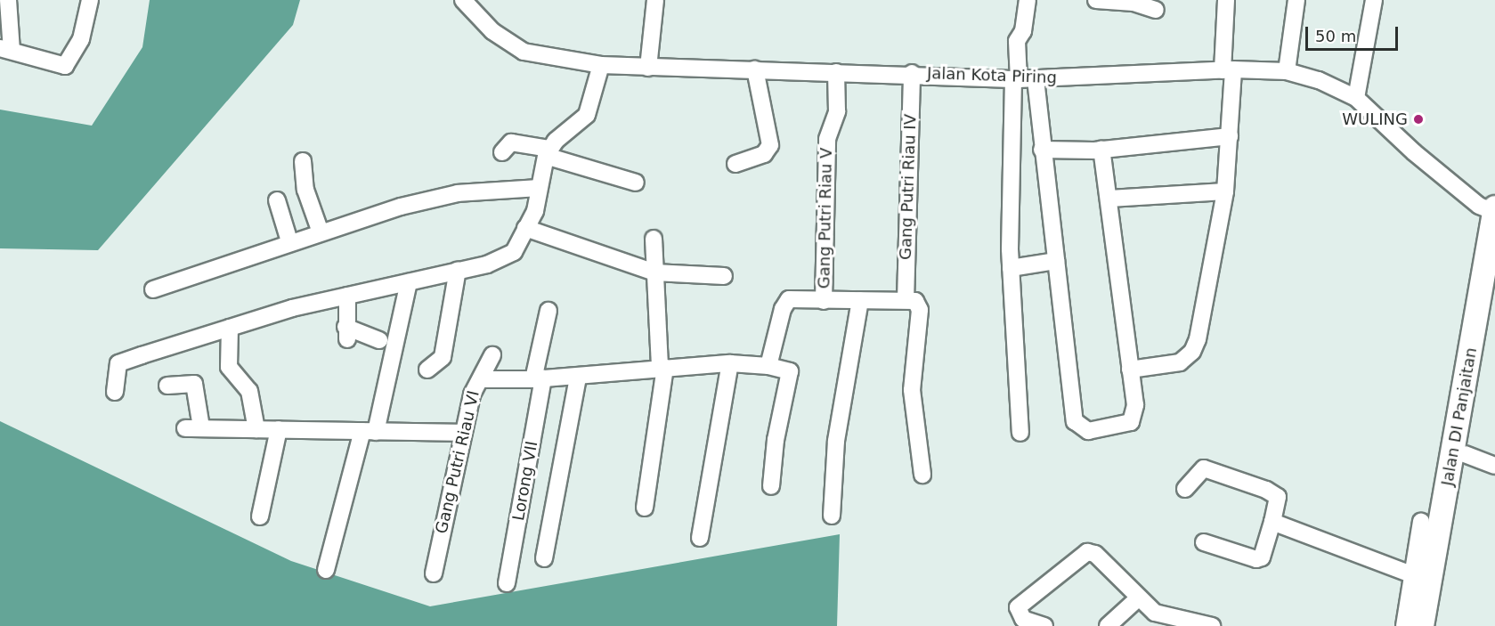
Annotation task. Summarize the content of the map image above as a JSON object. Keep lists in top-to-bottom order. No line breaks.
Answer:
{"streets":{"highway":["Jalan DI Panjaitan"],"street":["Jalan Kota Piring","Gang Putri Riau IV","Gang Putri Riau V","Gang Putri Riau VI","Lorong VII"]},"crossings":[["Jalan Kota Piring","Gang Putri Riau IV"],["Jalan Kota Piring","Gang Putri Riau V"],["Jalan Kota Piring","Jalan DI Panjaitan"]],"places":["WULING"],"scale_bar":"50 m"}
